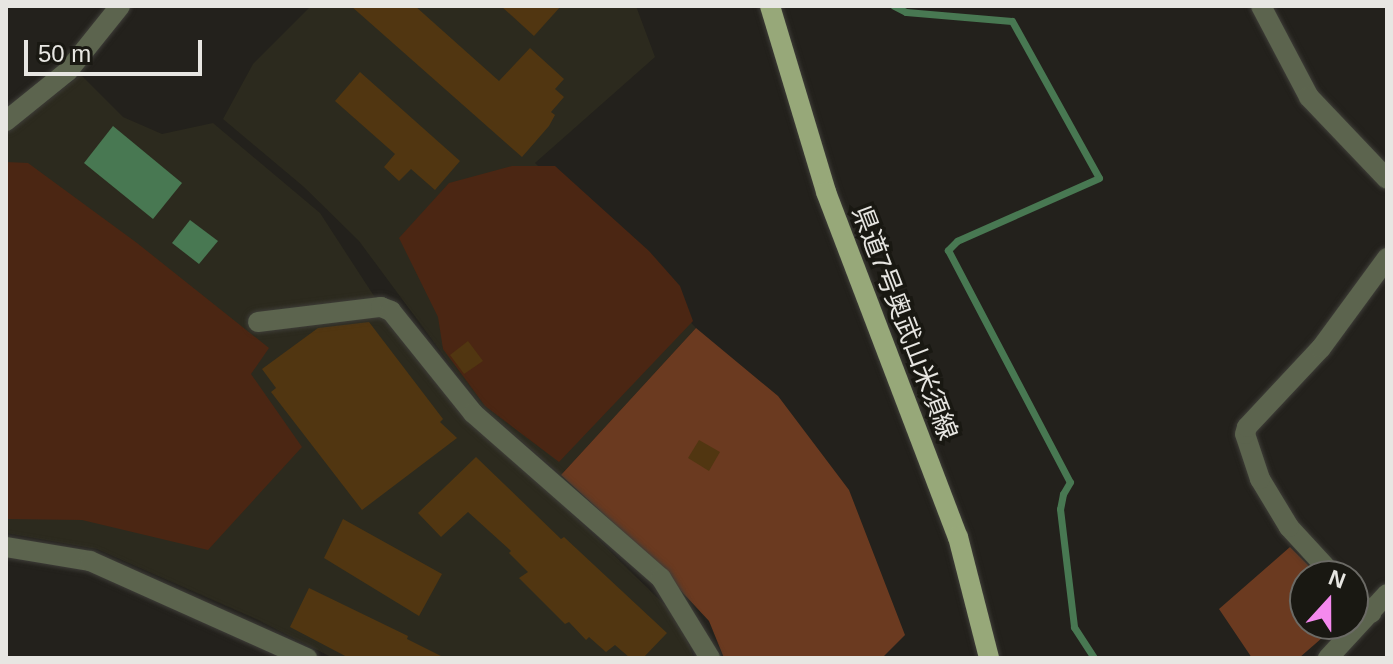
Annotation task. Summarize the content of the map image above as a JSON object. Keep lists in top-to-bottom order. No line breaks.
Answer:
{"streets":{"main road":["県道7号奥武山米須線"]},"scale_bar":"50 m","north":"top"}
